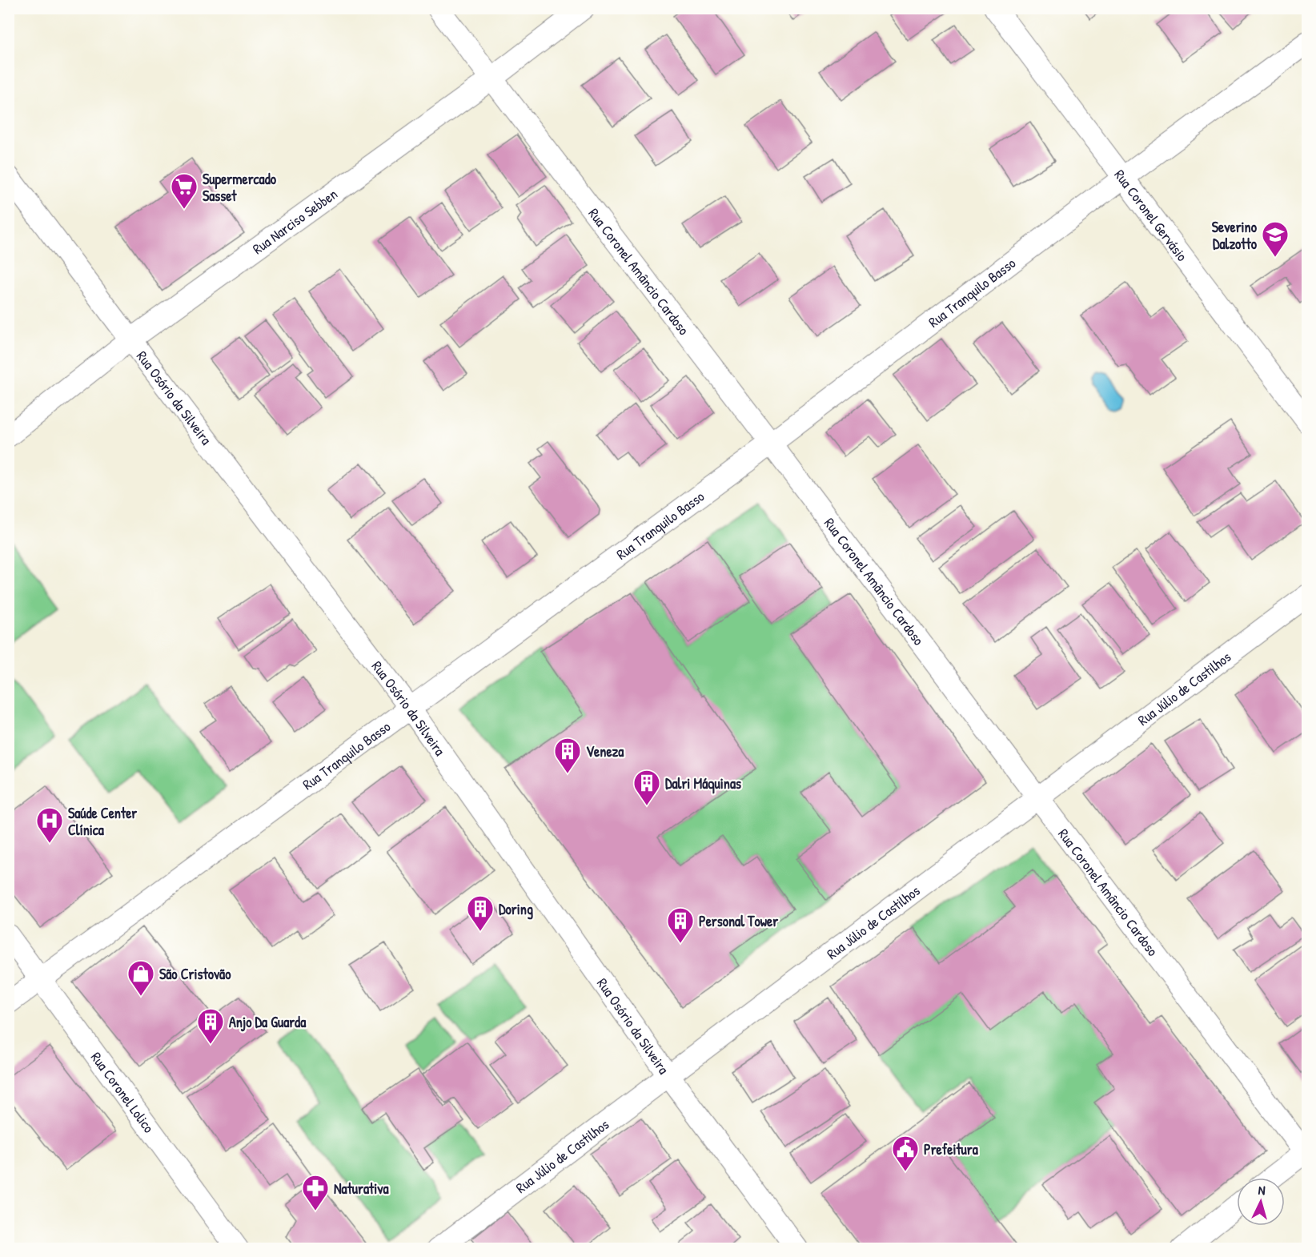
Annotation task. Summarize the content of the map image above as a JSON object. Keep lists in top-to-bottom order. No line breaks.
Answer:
{"streets":{"street":["Rua Coronel Gervásio","Rua Narciso Sebben","Rua Coronel Amâncio Cardoso","Rua Tranquilo Basso","Rua Osório da Silveira","Rua Júlio de Castilhos","Rua Coronel Lolico"]},"crossings":[["Rua Coronel Gervásio","Rua Tranquilo Basso"],["Rua Narciso Sebben","Rua Coronel Amâncio Cardoso"],["Rua Narciso Sebben","Rua Osório da Silveira"],["Rua Coronel Amâncio Cardoso","Rua Tranquilo Basso"],["Rua Coronel Amâncio Cardoso","Rua Júlio de Castilhos"],["Rua Tranquilo Basso","Rua Osório da Silveira"],["Rua Tranquilo Basso","Rua Coronel Lolico"],["Rua Osório da Silveira","Rua Júlio de Castilhos"]],"places":{"supermarket":["Supermercado Sasset"],"school or university":["Severino Dalzotto"],"building":["Veneza","Dalri Máquinas","Doring","Personal Tower","Anjo Da Guarda"],"hospital":["Saúde Center Clínica"],"shop":["São Cristovão"],"public building":["Prefeitura"],"pharmacy":["Naturativa"]},"north":"top"}
